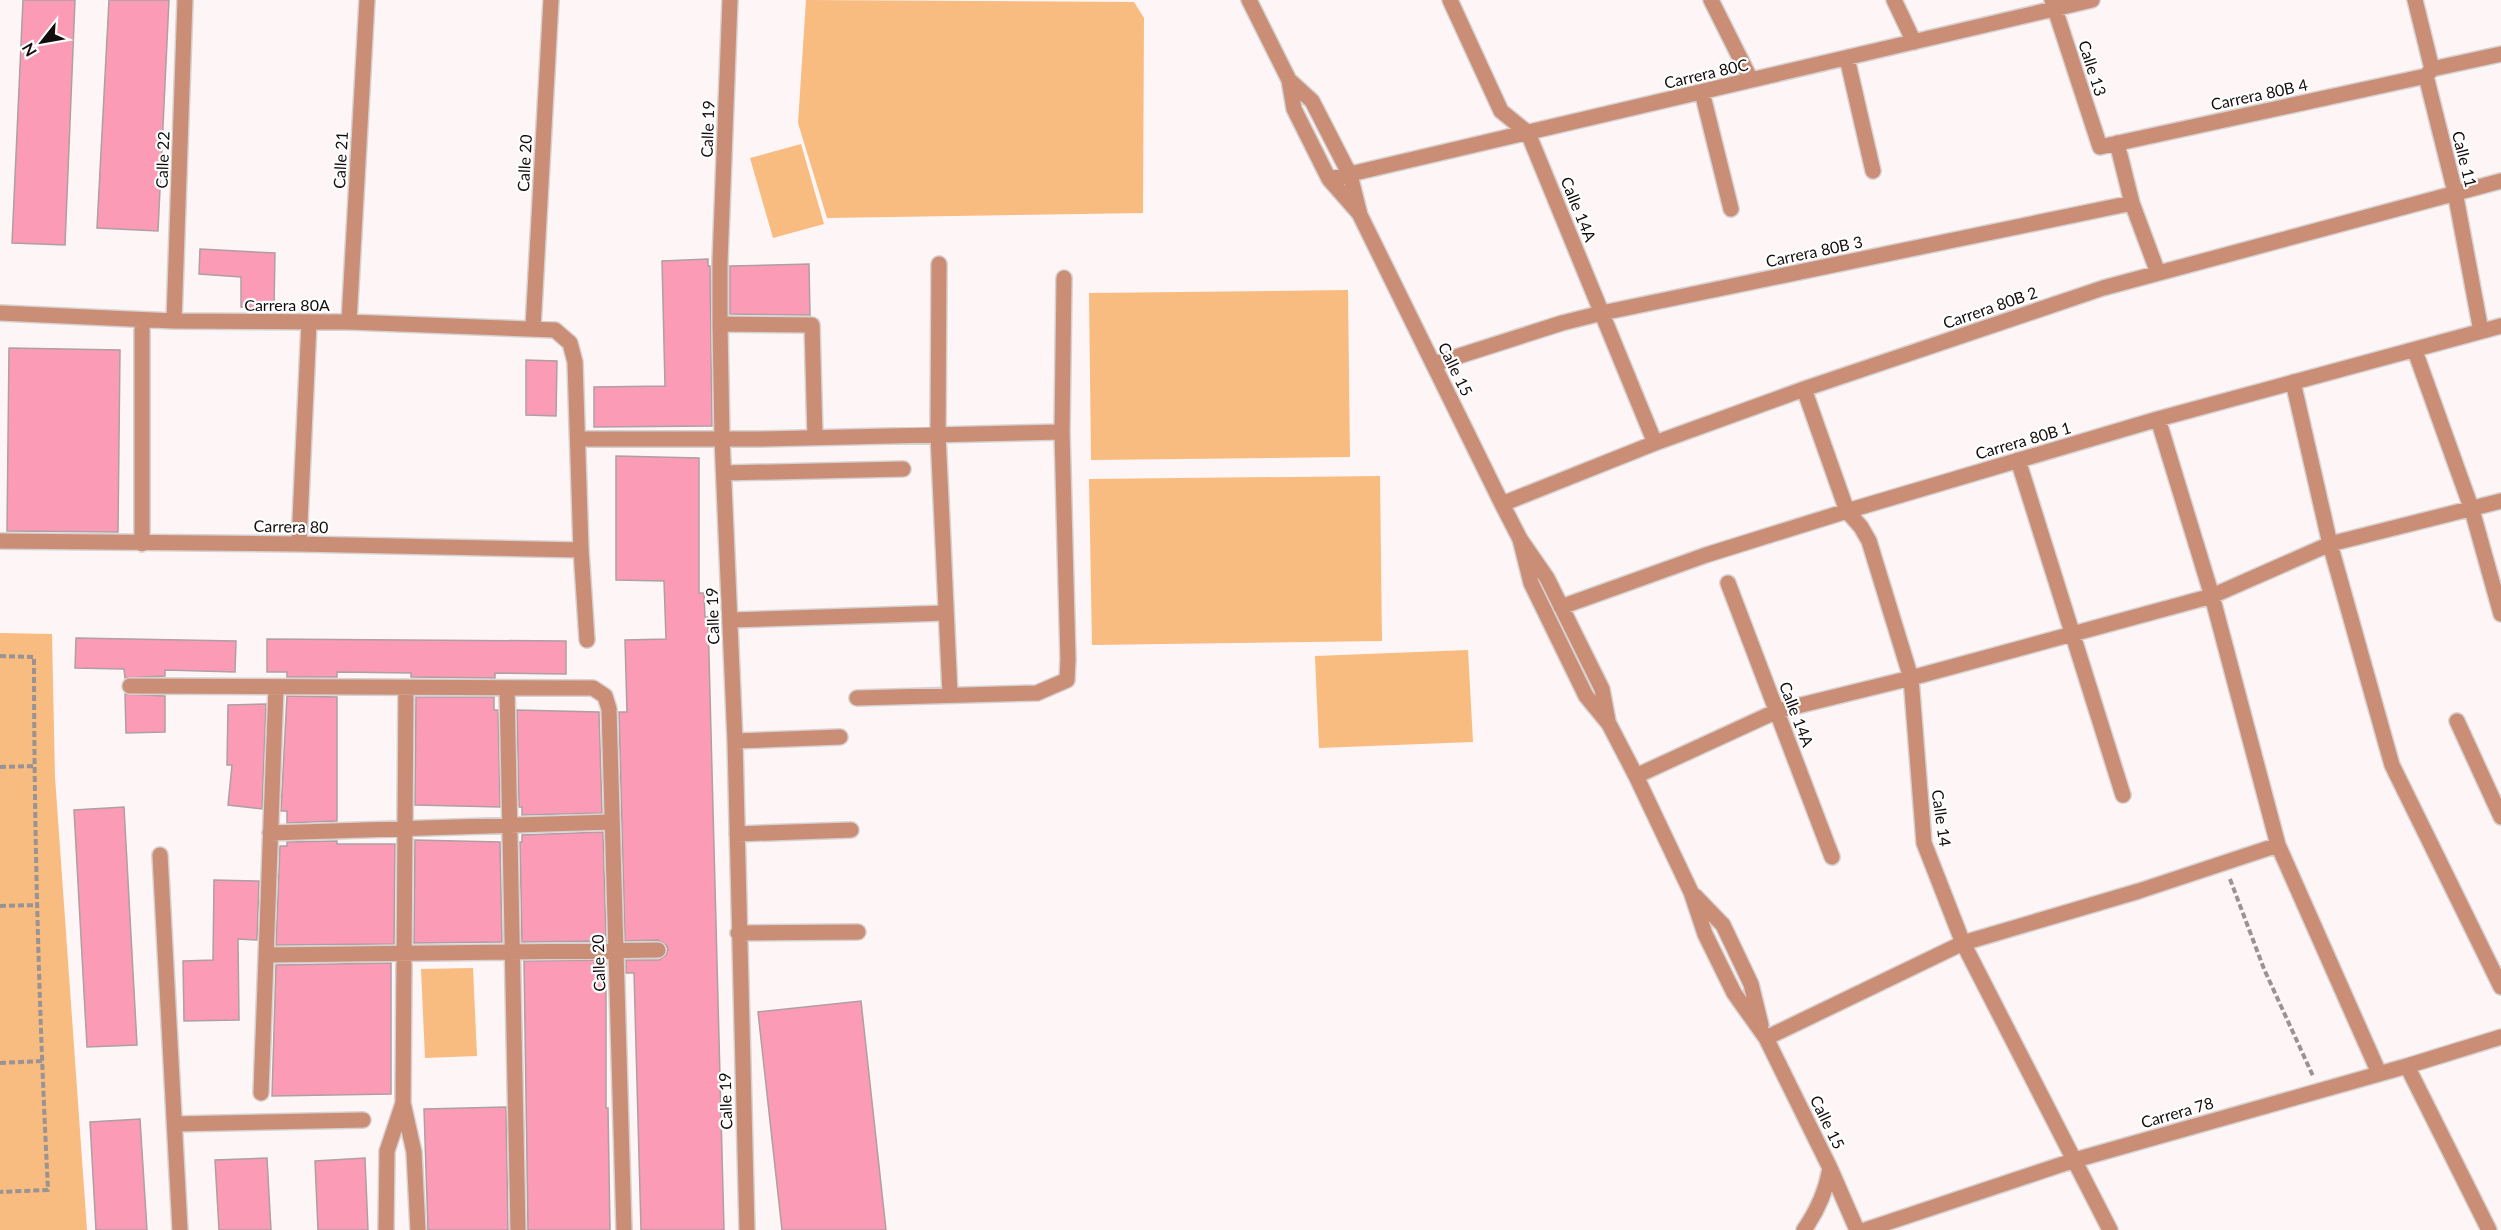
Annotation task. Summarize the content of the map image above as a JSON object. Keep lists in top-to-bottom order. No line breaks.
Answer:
{"streets":{"street":["Calle 13","Carrera 80C","Carrera 80B 4","Calle 19","Calle 11","Calle 22","Calle 21","Calle 20","Calle 14A","Carrera 80B 3","Carrera 80A","Carrera 80B 2","Calle 15","Carrera 80B 1","Carrera 80","Calle 14","Carrera 78"]},"crossings":[["Calle 13","Carrera 80C"],["Calle 13","Carrera 80B 4"],["Carrera 80C","Calle 14A"],["Carrera 80C","Calle 15"],["Carrera 80B 4","Calle 11"],["Calle 11","Carrera 80B 2"],["Calle 11","Carrera 80B 1"],["Calle 22","Carrera 80A"],["Calle 21","Carrera 80A"],["Calle 20","Carrera 80A"],["Calle 14A","Carrera 80B 3"],["Calle 14A","Carrera 80B 2"],["Carrera 80B 3","Calle 15"],["Carrera 80B 2","Calle 15"],["Carrera 80B 2","Calle 14"],["Calle 15","Carrera 80B 1"],["Carrera 80B 1","Calle 14"],["Calle 14","Carrera 78"]],"north":"bottom left"}
